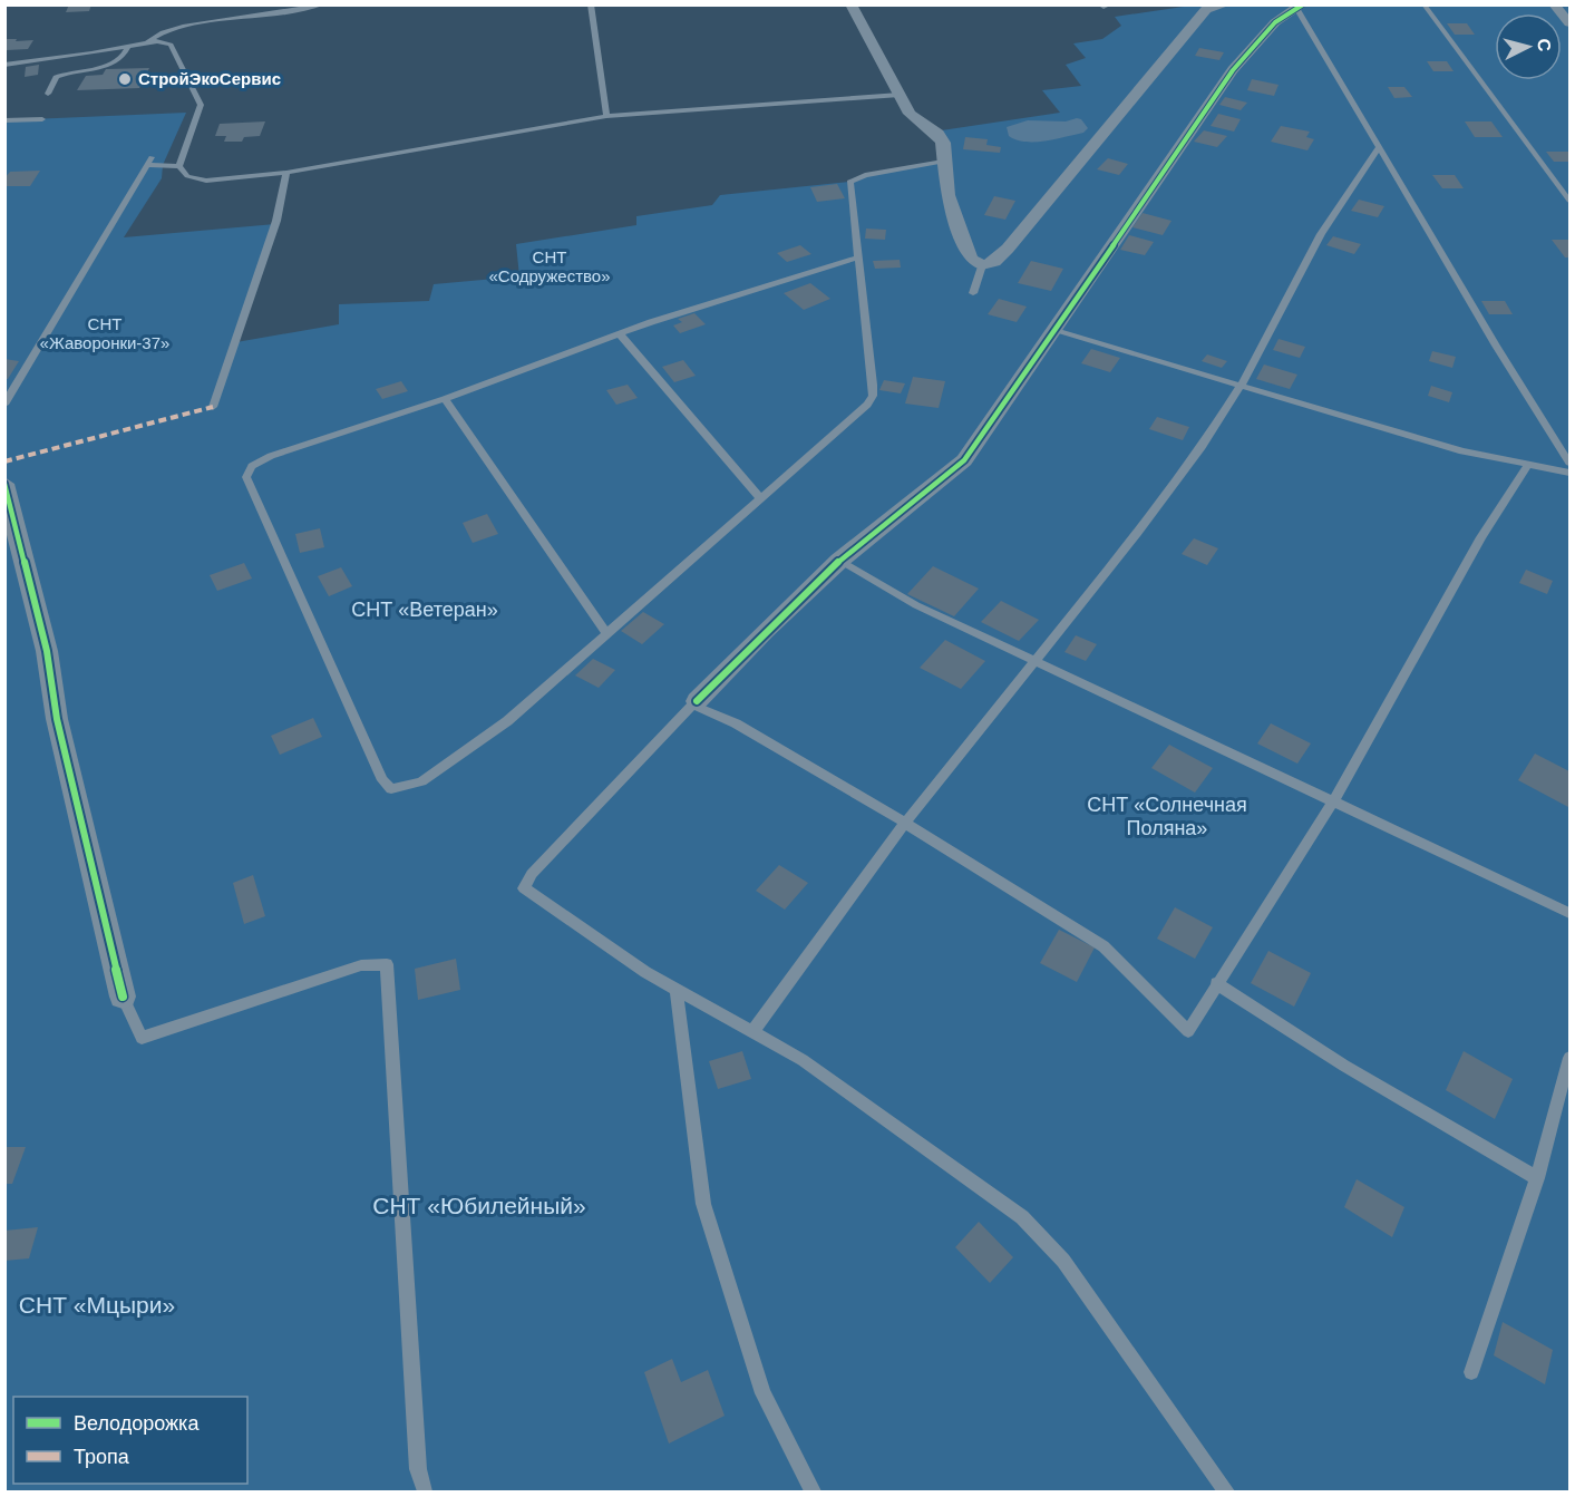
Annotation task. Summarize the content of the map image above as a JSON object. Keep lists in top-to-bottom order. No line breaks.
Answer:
{"parks":["СНТ «Содружество»","СНТ «Жаворонки-37»","СНТ «Ветеран»","СНТ «Солнечная Поляна»","СНТ «Юбилейный»","СНТ «Мцыри»"],"places":["СтройЭкоСервис"],"legend":["Велодорожка","Тропа"],"north":"right"}
